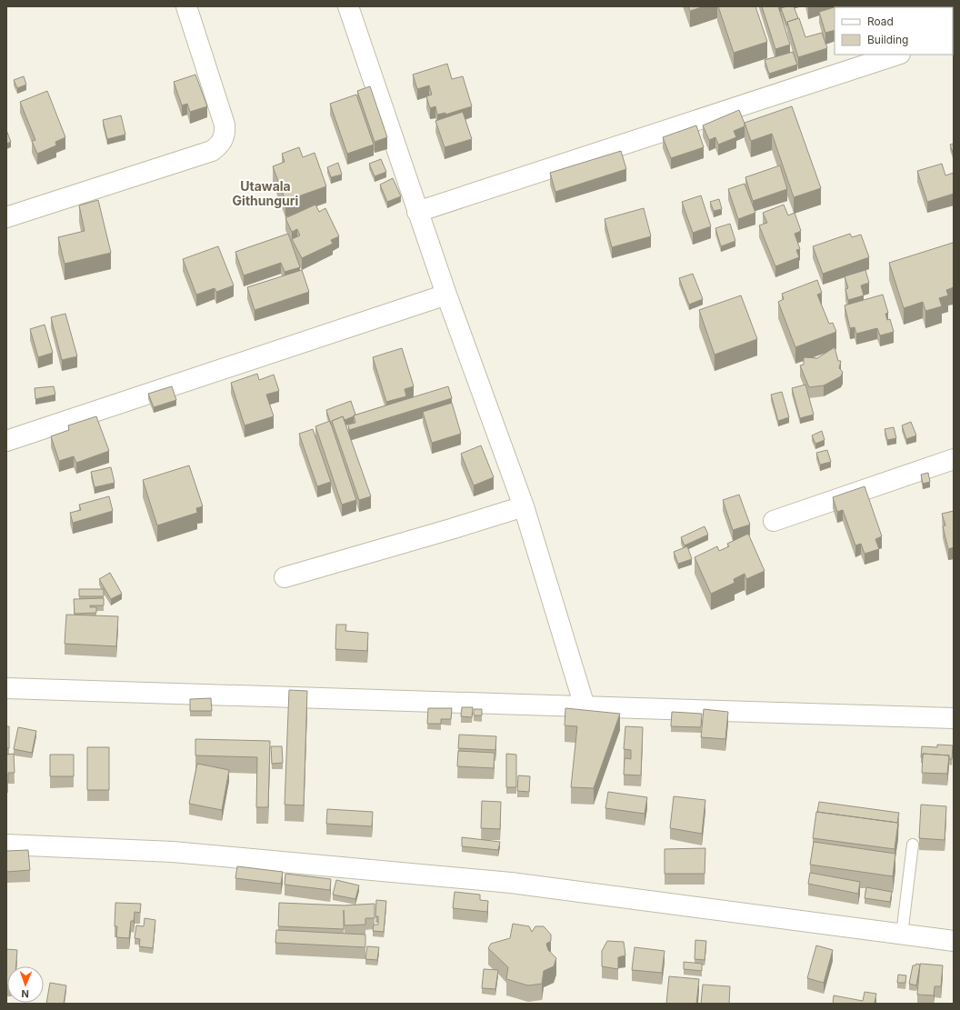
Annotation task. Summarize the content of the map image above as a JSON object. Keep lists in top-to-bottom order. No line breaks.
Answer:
{"districts":["Utawala Githunguri"],"legend":["Road","Building"],"north":"bottom"}
